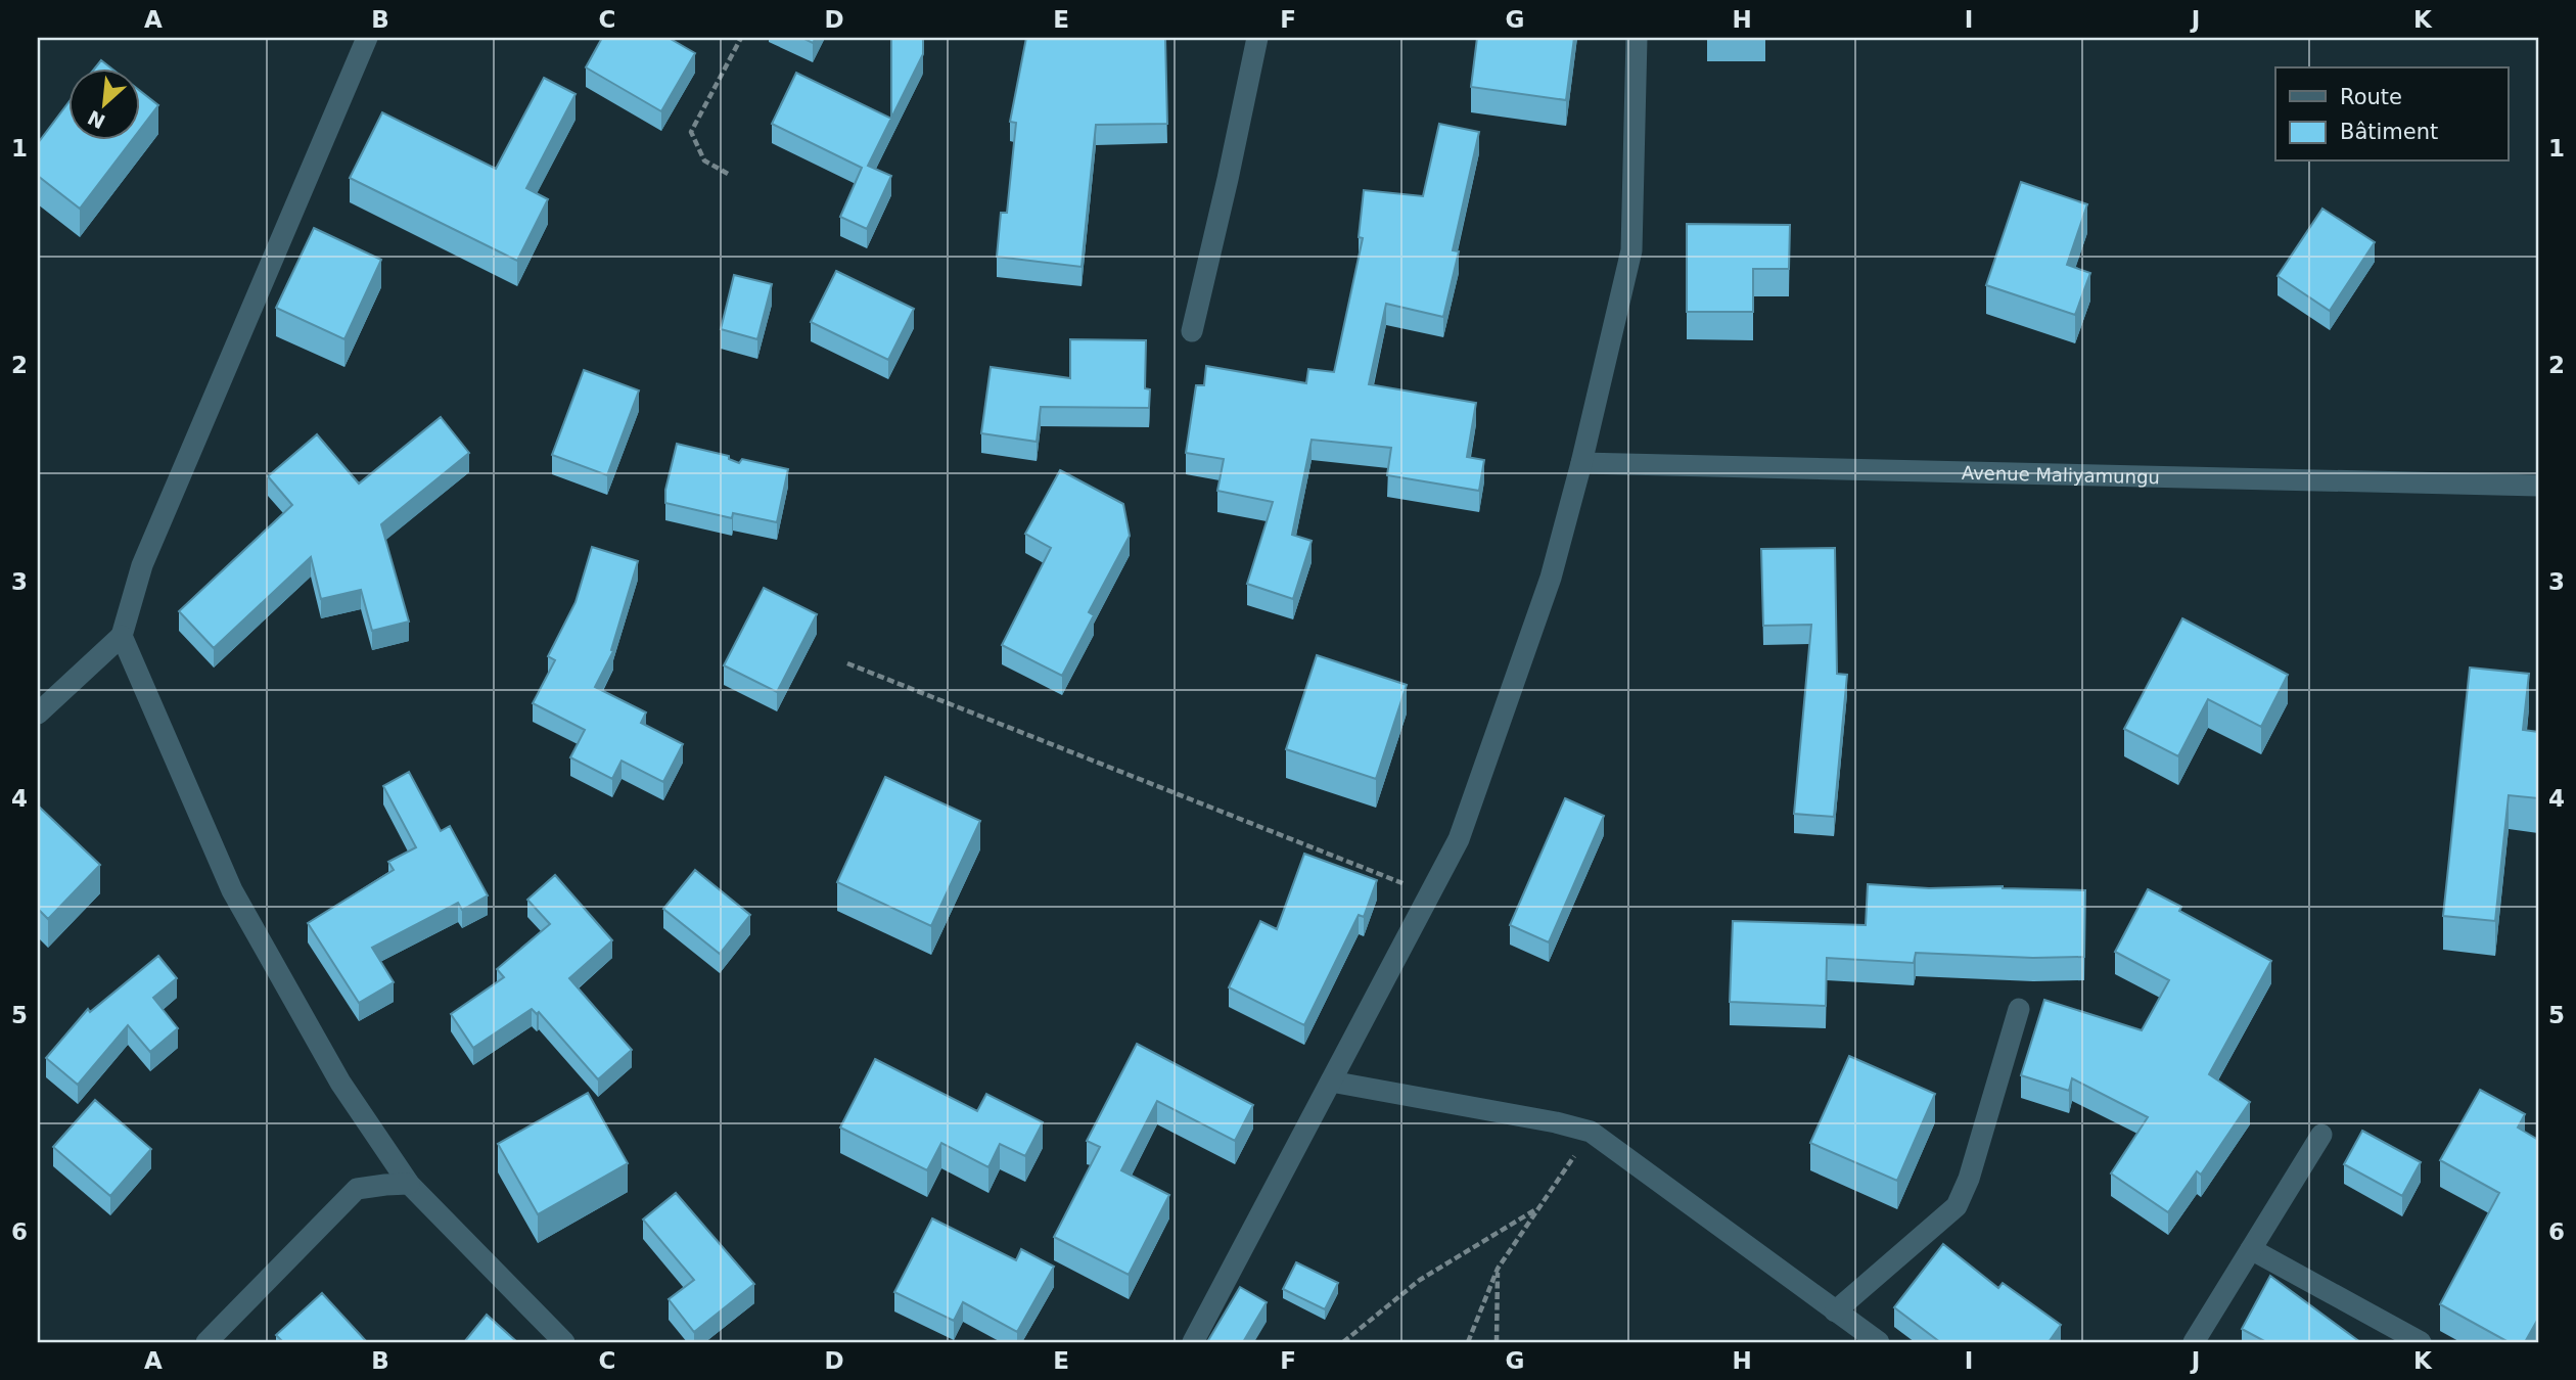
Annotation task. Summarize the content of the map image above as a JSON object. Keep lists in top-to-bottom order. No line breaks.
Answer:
{"streets":{"street":["Avenue Maliyamungu"]},"legend":["Route","Bâtiment"],"north":"bottom left","grid":{"columns":["A","B","C","D","E","F","G","H","I","J","K"],"rows":["1","2","3","4","5","6"]}}
